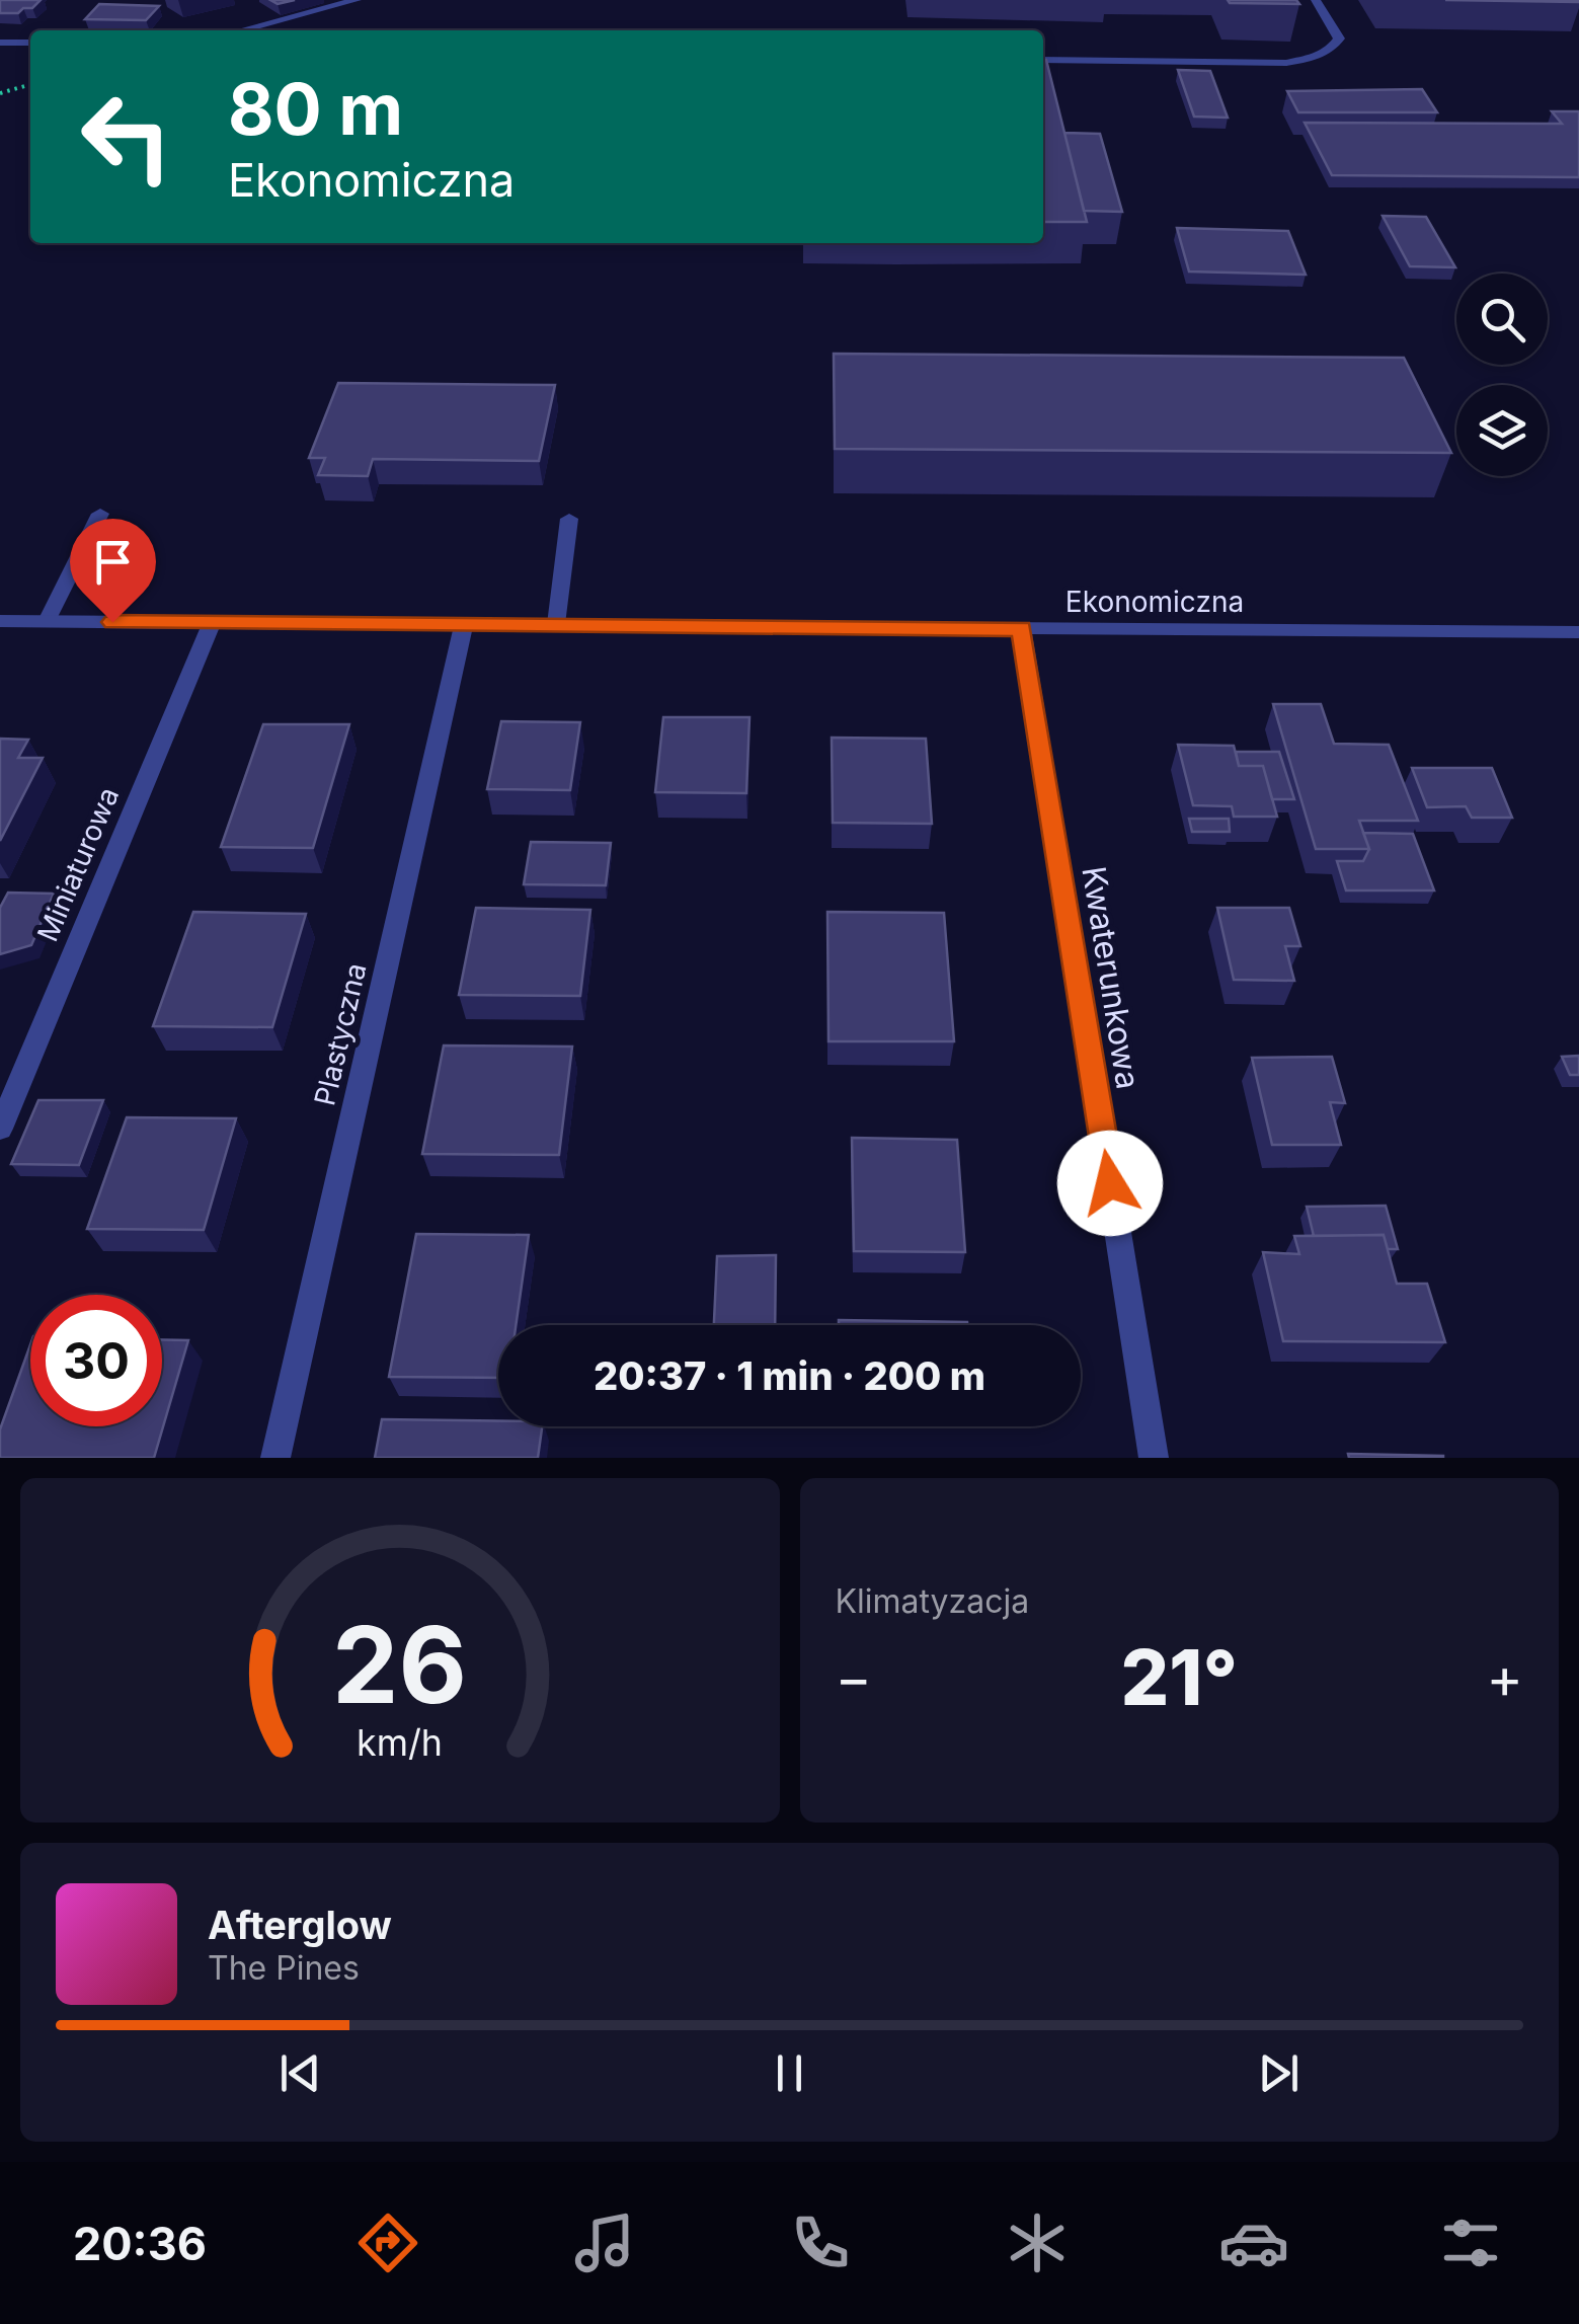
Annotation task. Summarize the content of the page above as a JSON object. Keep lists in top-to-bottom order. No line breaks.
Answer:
{"streets":{"street":["Ekonomiczna","Miniaturowa","Kwaterunkowa","Plastyczna"]},"crossings":[["Ekonomiczna","Miniaturowa"],["Ekonomiczna","Kwaterunkowa"],["Ekonomiczna","Plastyczna"]],"page":{"turn":["80 m","Ekonomiczna"],"limit":"30","trip":"20:37 · 1 min · 200 m","tile":"Klimatyzacja","heat":["−","21°","+"],"song":["Afterglow","The Pines"],"tabs":"20:36","gauge":["26","km/h"]}}
